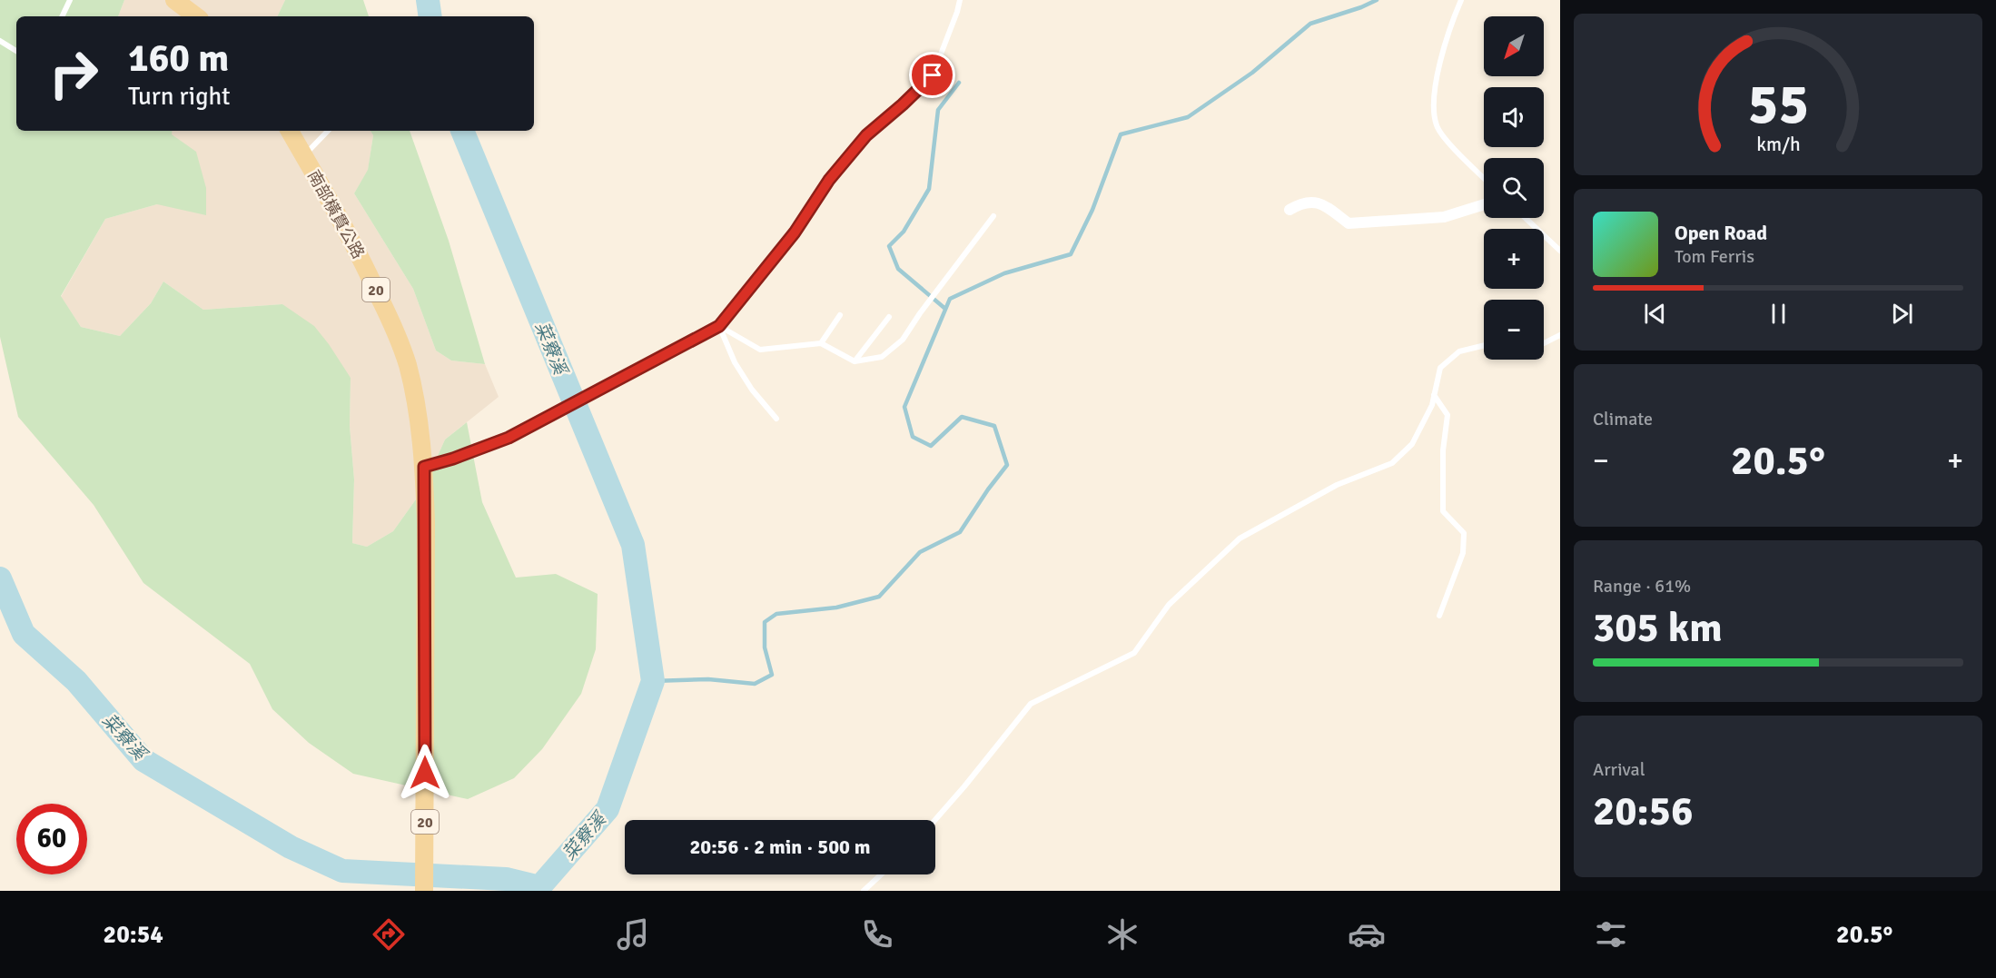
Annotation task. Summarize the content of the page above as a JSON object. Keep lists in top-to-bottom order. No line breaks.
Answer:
{"streets":{"main road":["南部橫貫公路","20"]},"water":["菜竂溪"],"north":"bottom left","page":{"map_buttons":["+","−"],"turn":["160 m","Turn right"],"song":["Open Road","Tom Ferris"],"tile":["Climate",["Range · 61%","305 km"],["Arrival","20:56"]],"heat":["−","20.5°","+"],"limit":"60","trip":"20:56 · 2 min · 500 m","tabs":["20:54","20.5°"],"gauge":["55","km/h"]}}
